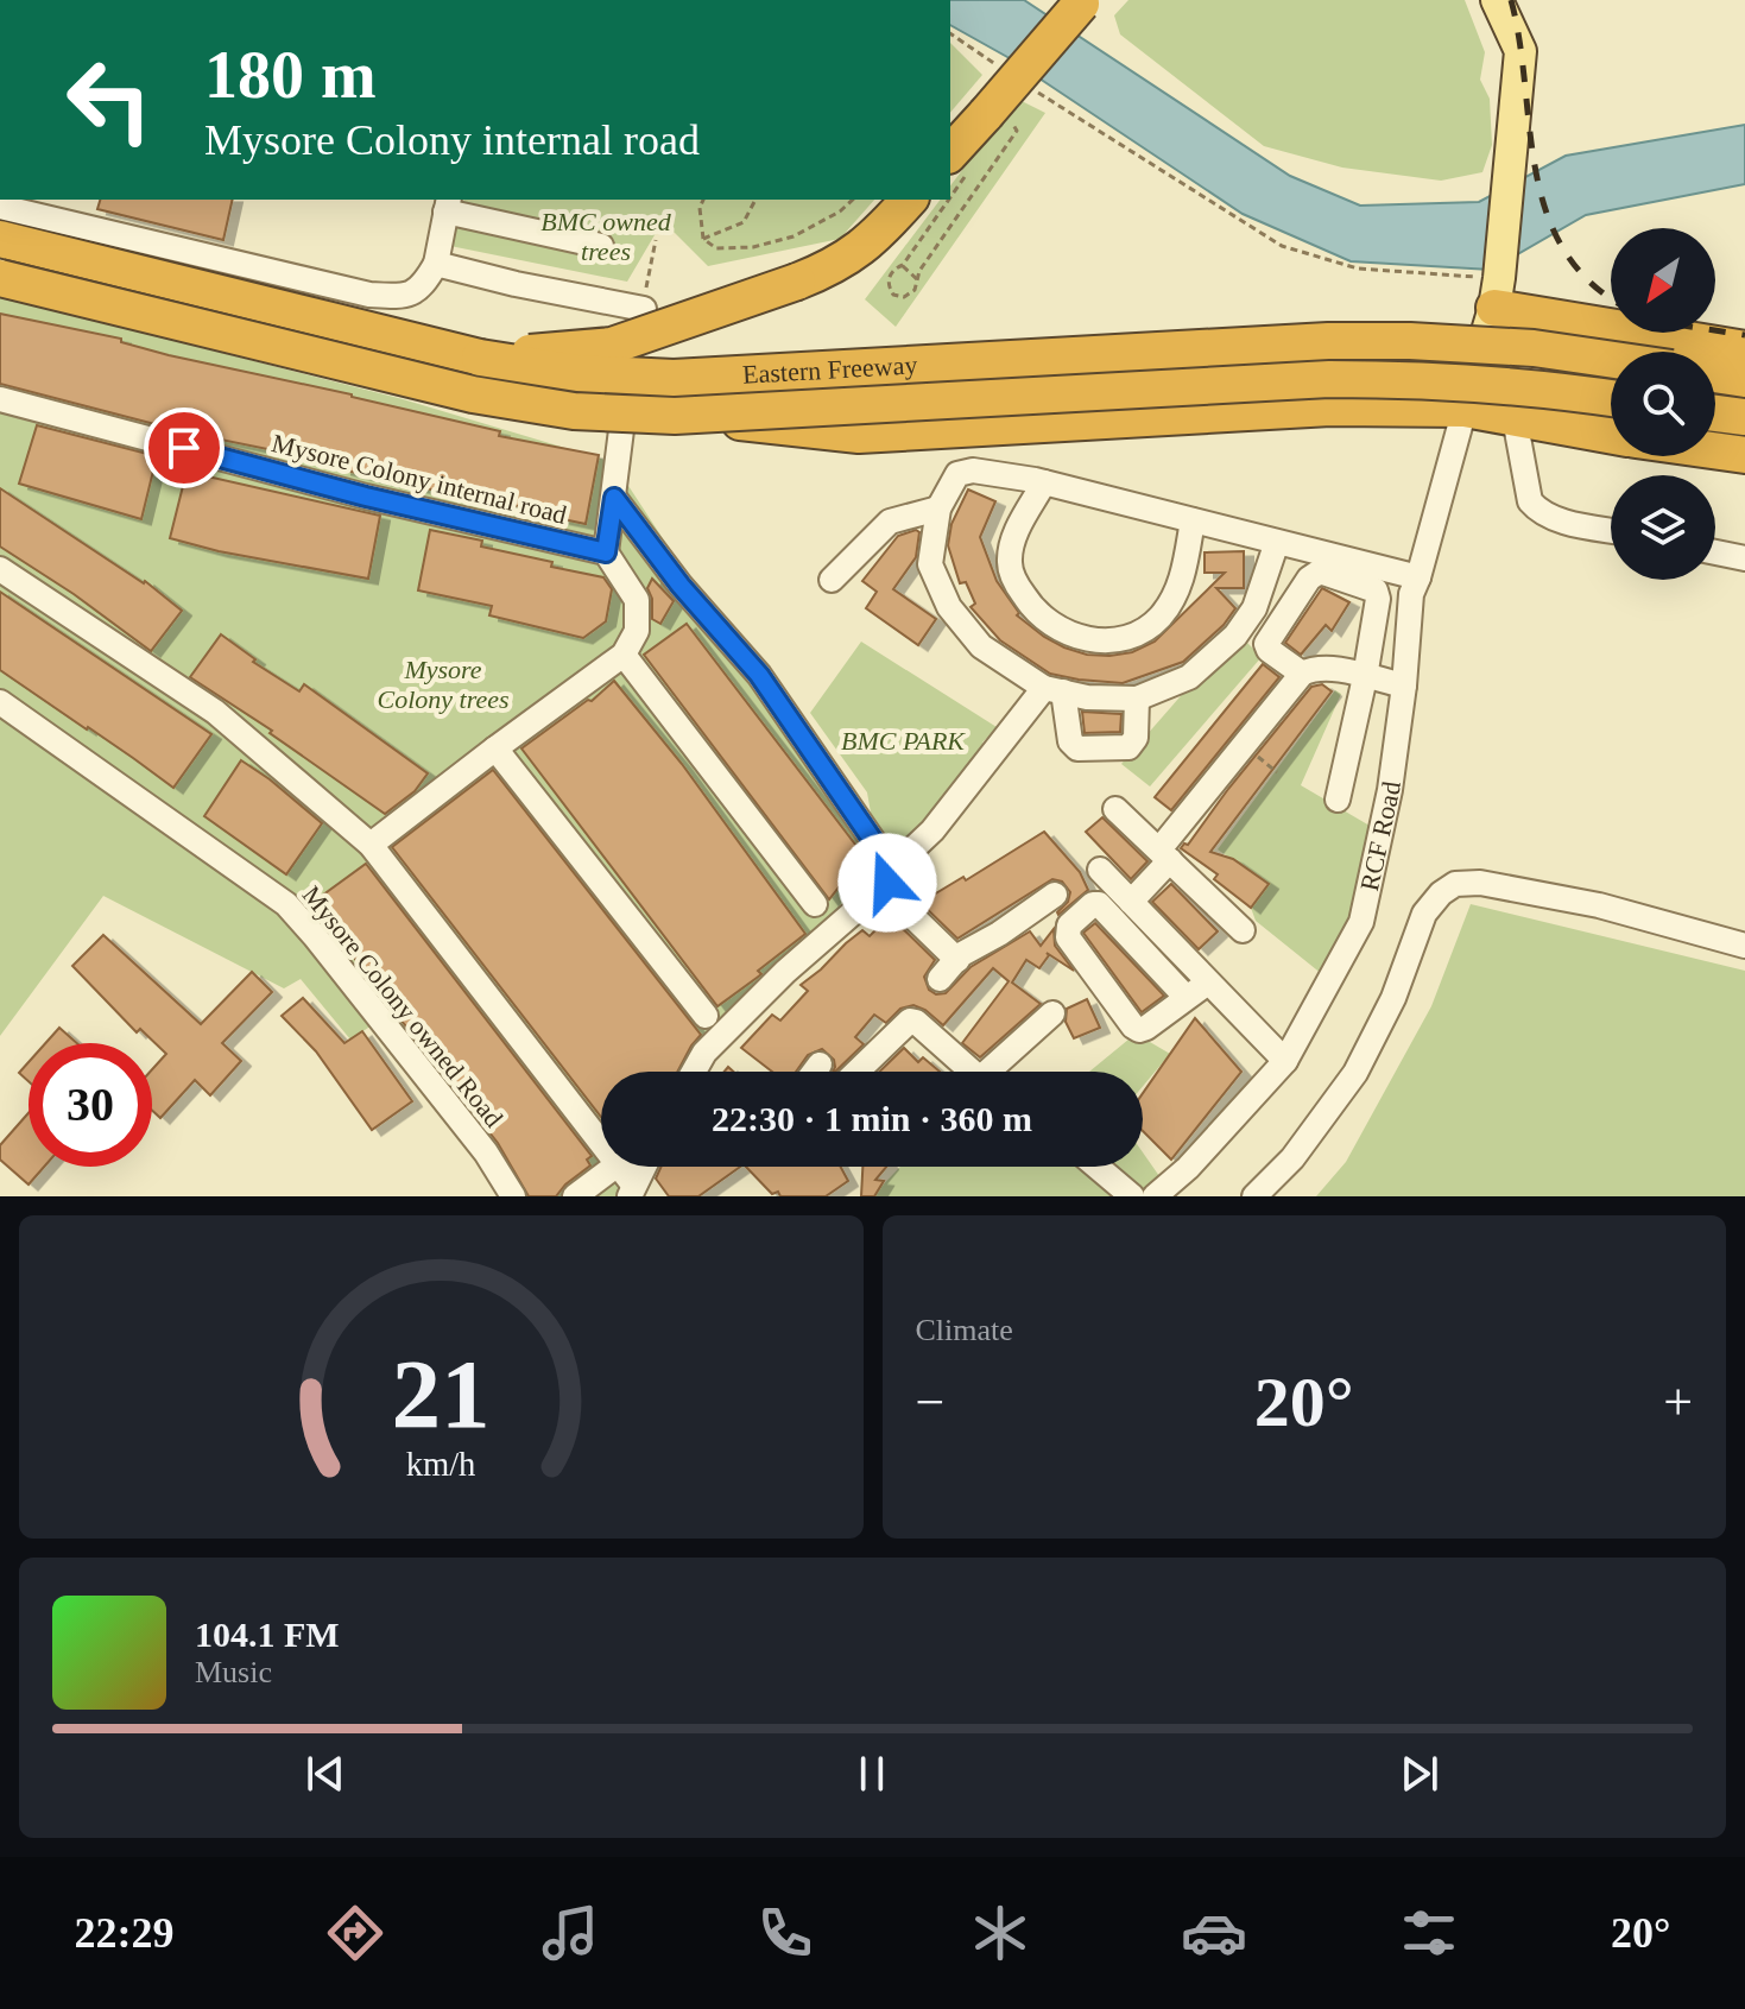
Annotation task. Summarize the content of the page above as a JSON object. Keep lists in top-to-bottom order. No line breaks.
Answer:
{"streets":{"highway":["Eastern Freeway"],"street":["Mysore Colony internal road","RCF Road","Mysore Colony owned Road"]},"parks":["BMC owned trees","Mysore Colony trees","BMC PARK"],"north":"bottom left","page":{"turn":["180 m","Mysore Colony internal road"],"limit":"30","trip":"22:30 · 1 min · 360 m","tile":"Climate","heat":["−","20°","+"],"song":["104.1 FM","Music"],"tabs":["22:29","20°"],"gauge":["21","km/h"]}}
